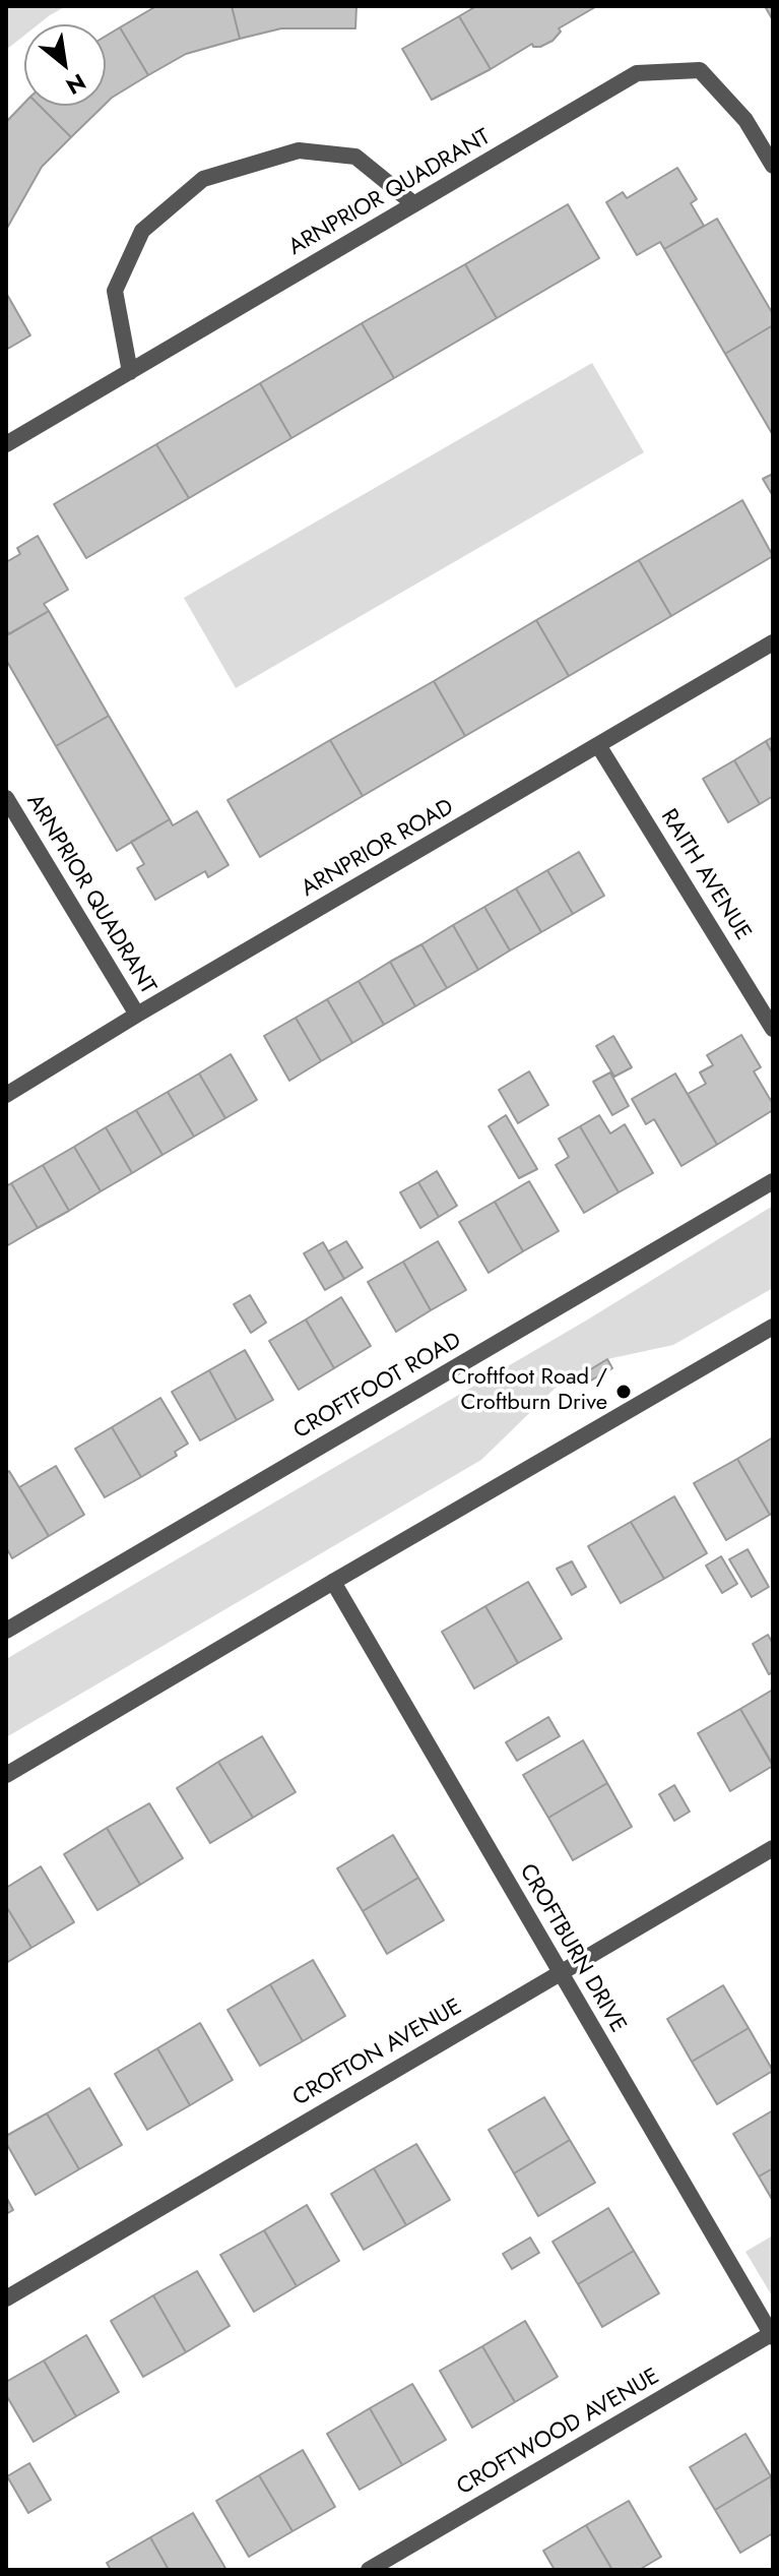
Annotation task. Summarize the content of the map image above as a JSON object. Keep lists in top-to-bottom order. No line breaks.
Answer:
{"streets":{"street":["ARNPRIOR QUADRANT","ARNPRIOR ROAD","RAITH AVENUE","CROFTFOOT ROAD","CROFTBURN DRIVE","CROFTON AVENUE","CROFTWOOD AVENUE"]},"crossings":[["ARNPRIOR QUADRANT","ARNPRIOR ROAD"],["ARNPRIOR ROAD","RAITH AVENUE"],["CROFTBURN DRIVE","CROFTON AVENUE"],["CROFTBURN DRIVE","CROFTWOOD AVENUE"]],"places":["Croftfoot Road / Croftburn Drive"],"north":"bottom right"}
